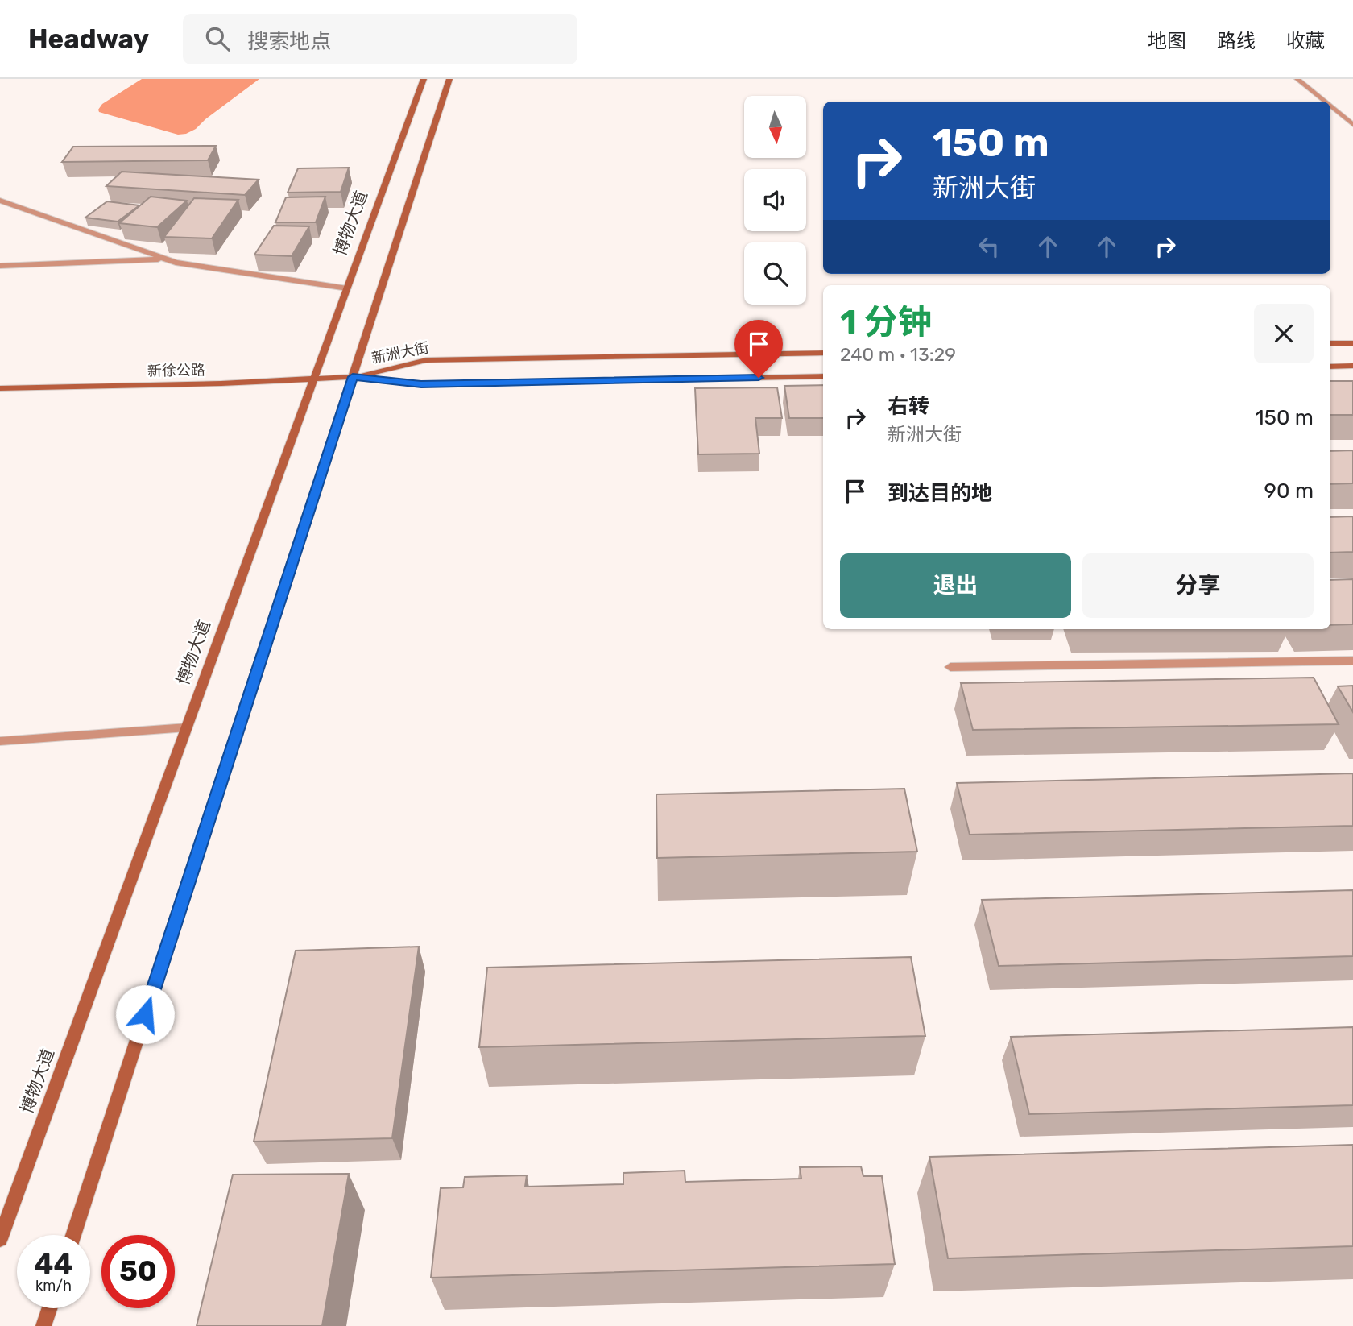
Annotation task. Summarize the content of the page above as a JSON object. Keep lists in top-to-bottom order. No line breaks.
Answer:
{"streets":{"main road":["博物大道","新洲大街","新徐公路"]},"crossings":[["博物大道","新徐公路"],["新洲大街","新徐公路"]],"north":"bottom","page":{"header":"Headway","search":"搜索地点","nav":["地图","路线","收藏"],"turn":["150 m","新洲大街"],"heading":["1 分钟","240 m · 13:29"],"list":[{"name":"右转","note":"新洲大街","value":"150 m"},{"name":"到达目的地","value":"90 m"}],"buttons":["退出","分享"],"speed":"44 km/h","limit":"50"}}
